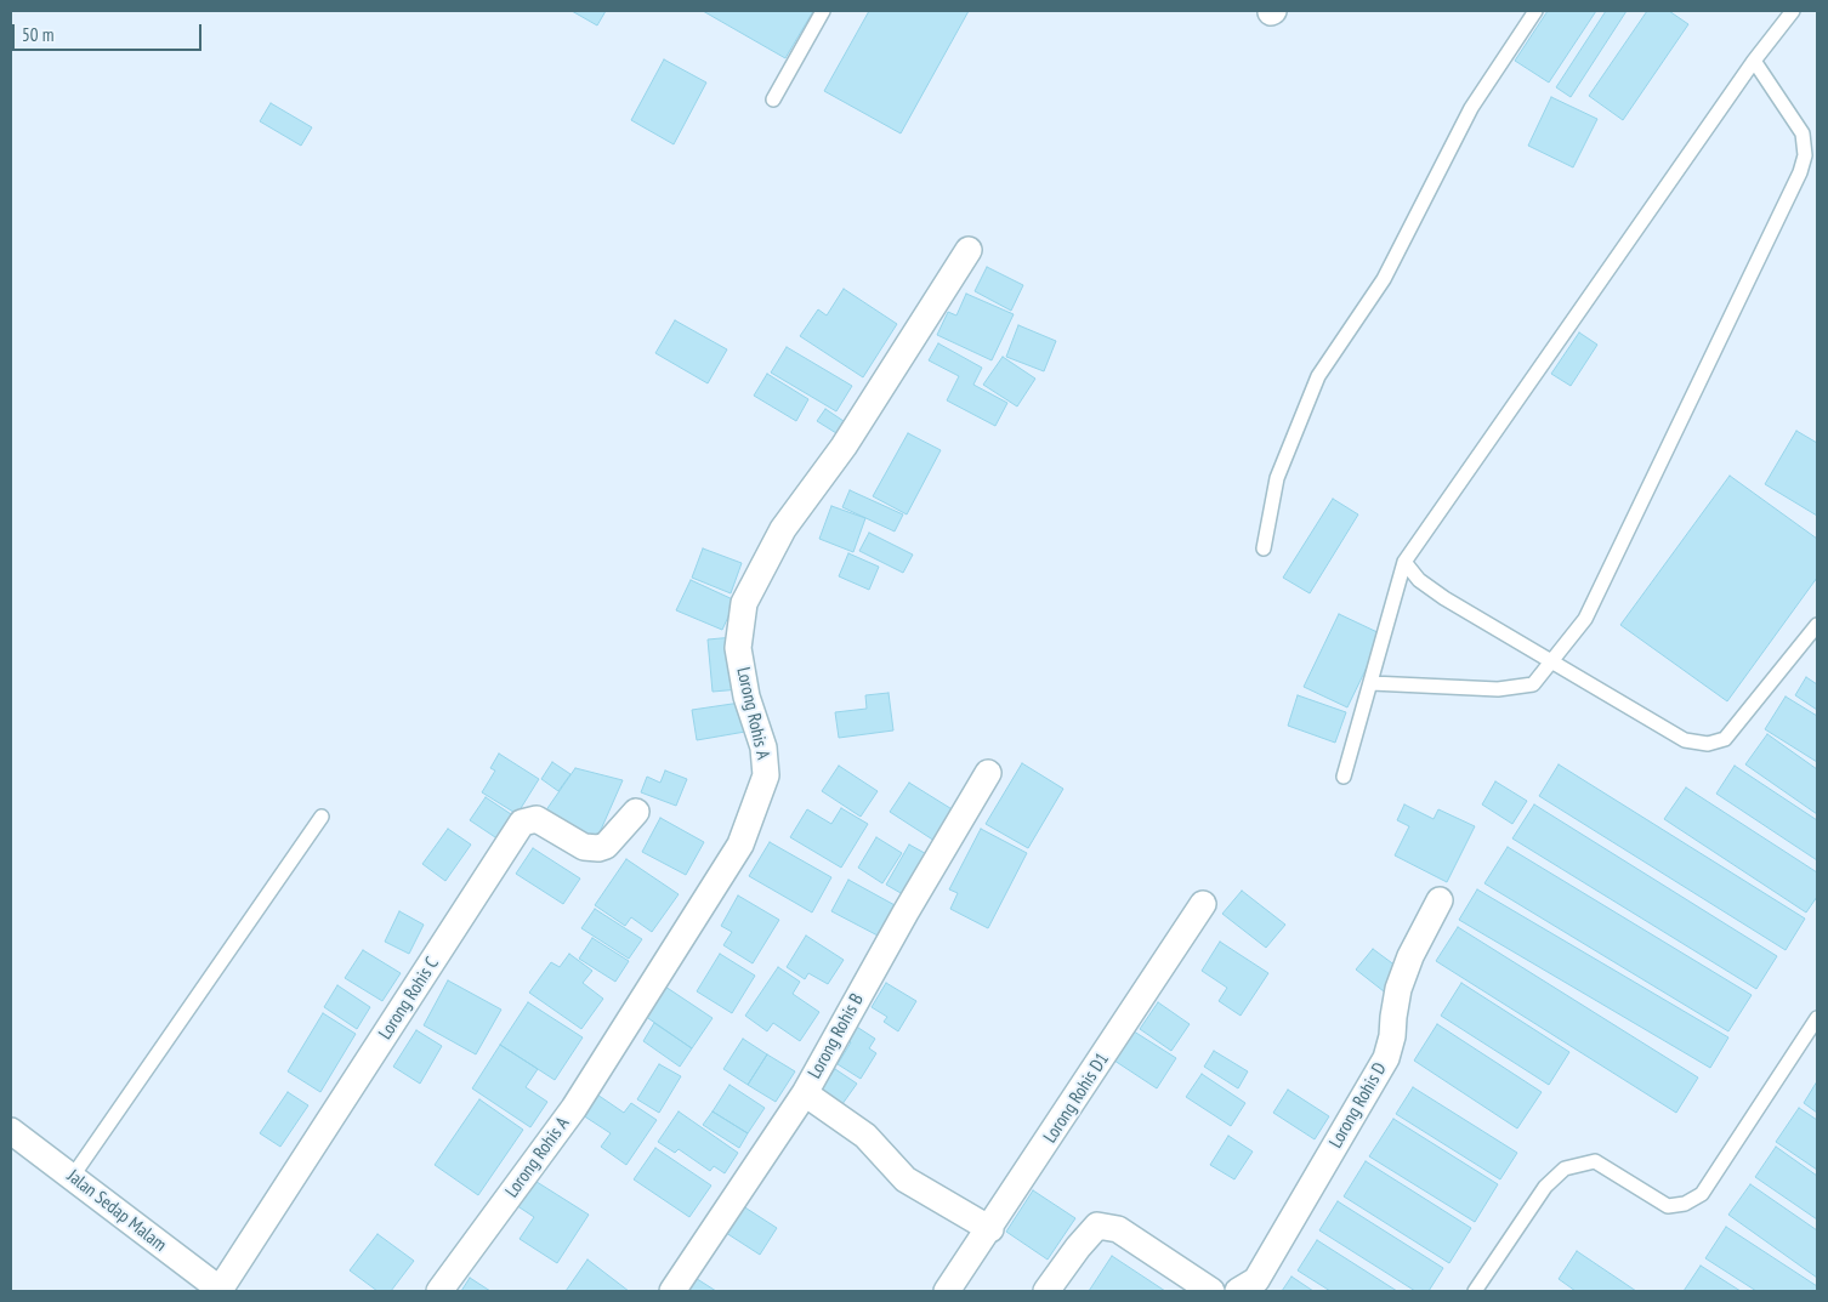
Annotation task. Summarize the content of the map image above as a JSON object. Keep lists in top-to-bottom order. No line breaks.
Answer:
{"streets":{"street":["Lorong Rohis A","Lorong Rohis C","Lorong Rohis B","Lorong Rohis D1","Lorong Rohis D","Jalan Sedap Malam"]},"crossings":[["Lorong Rohis C","Jalan Sedap Malam"]],"scale_bar":"50 m"}
